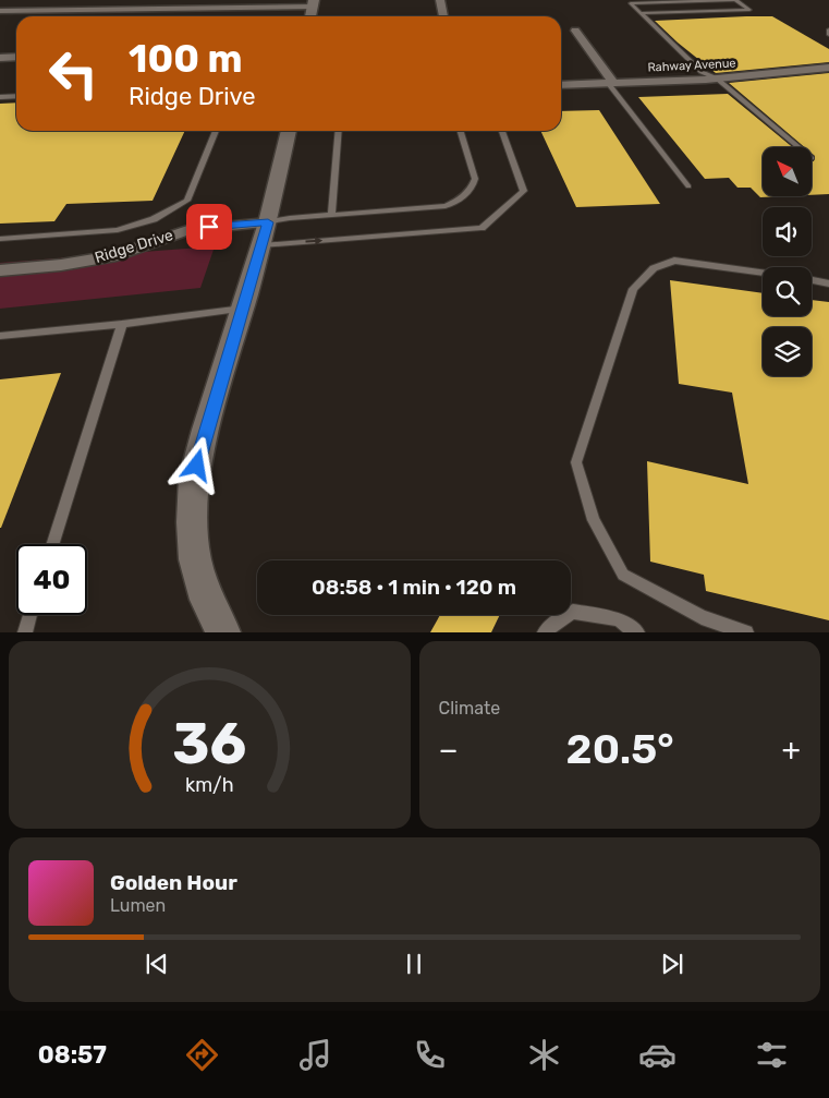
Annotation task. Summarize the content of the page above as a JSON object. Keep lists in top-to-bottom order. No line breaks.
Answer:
{"streets":{"street":["Rahway Avenue","Ridge Drive"]},"north":"top left","page":{"turn":["100 m","Ridge Drive"],"limit":"40","trip":"08:58 · 1 min · 120 m","tile":"Climate","heat":["−","20.5°","+"],"song":["Golden Hour","Lumen"],"tabs":"08:57","gauge":["36","km/h"]}}
